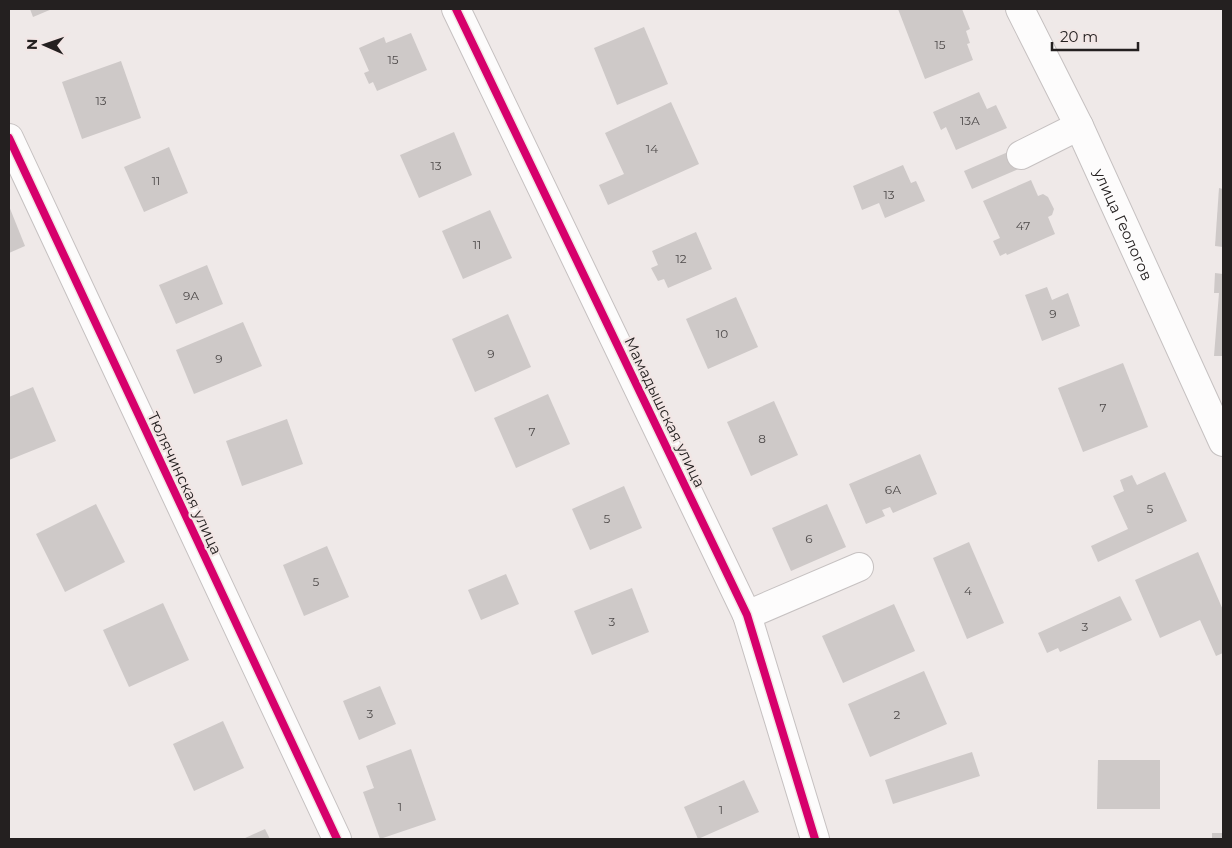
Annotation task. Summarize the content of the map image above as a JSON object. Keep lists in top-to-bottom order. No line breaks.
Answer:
{"streets":{"street":["улица Геологов","Мамадышская улица","Тюлячинская улица"]},"house_numbers":["15","15","13","13А","14","13","11","13","47","11","12","9А","9","10","9","9","7","7","8","6А","5","5","6","5","4","3","3","3","2","1","1"],"scale_bar":"20 m","north":"left"}
